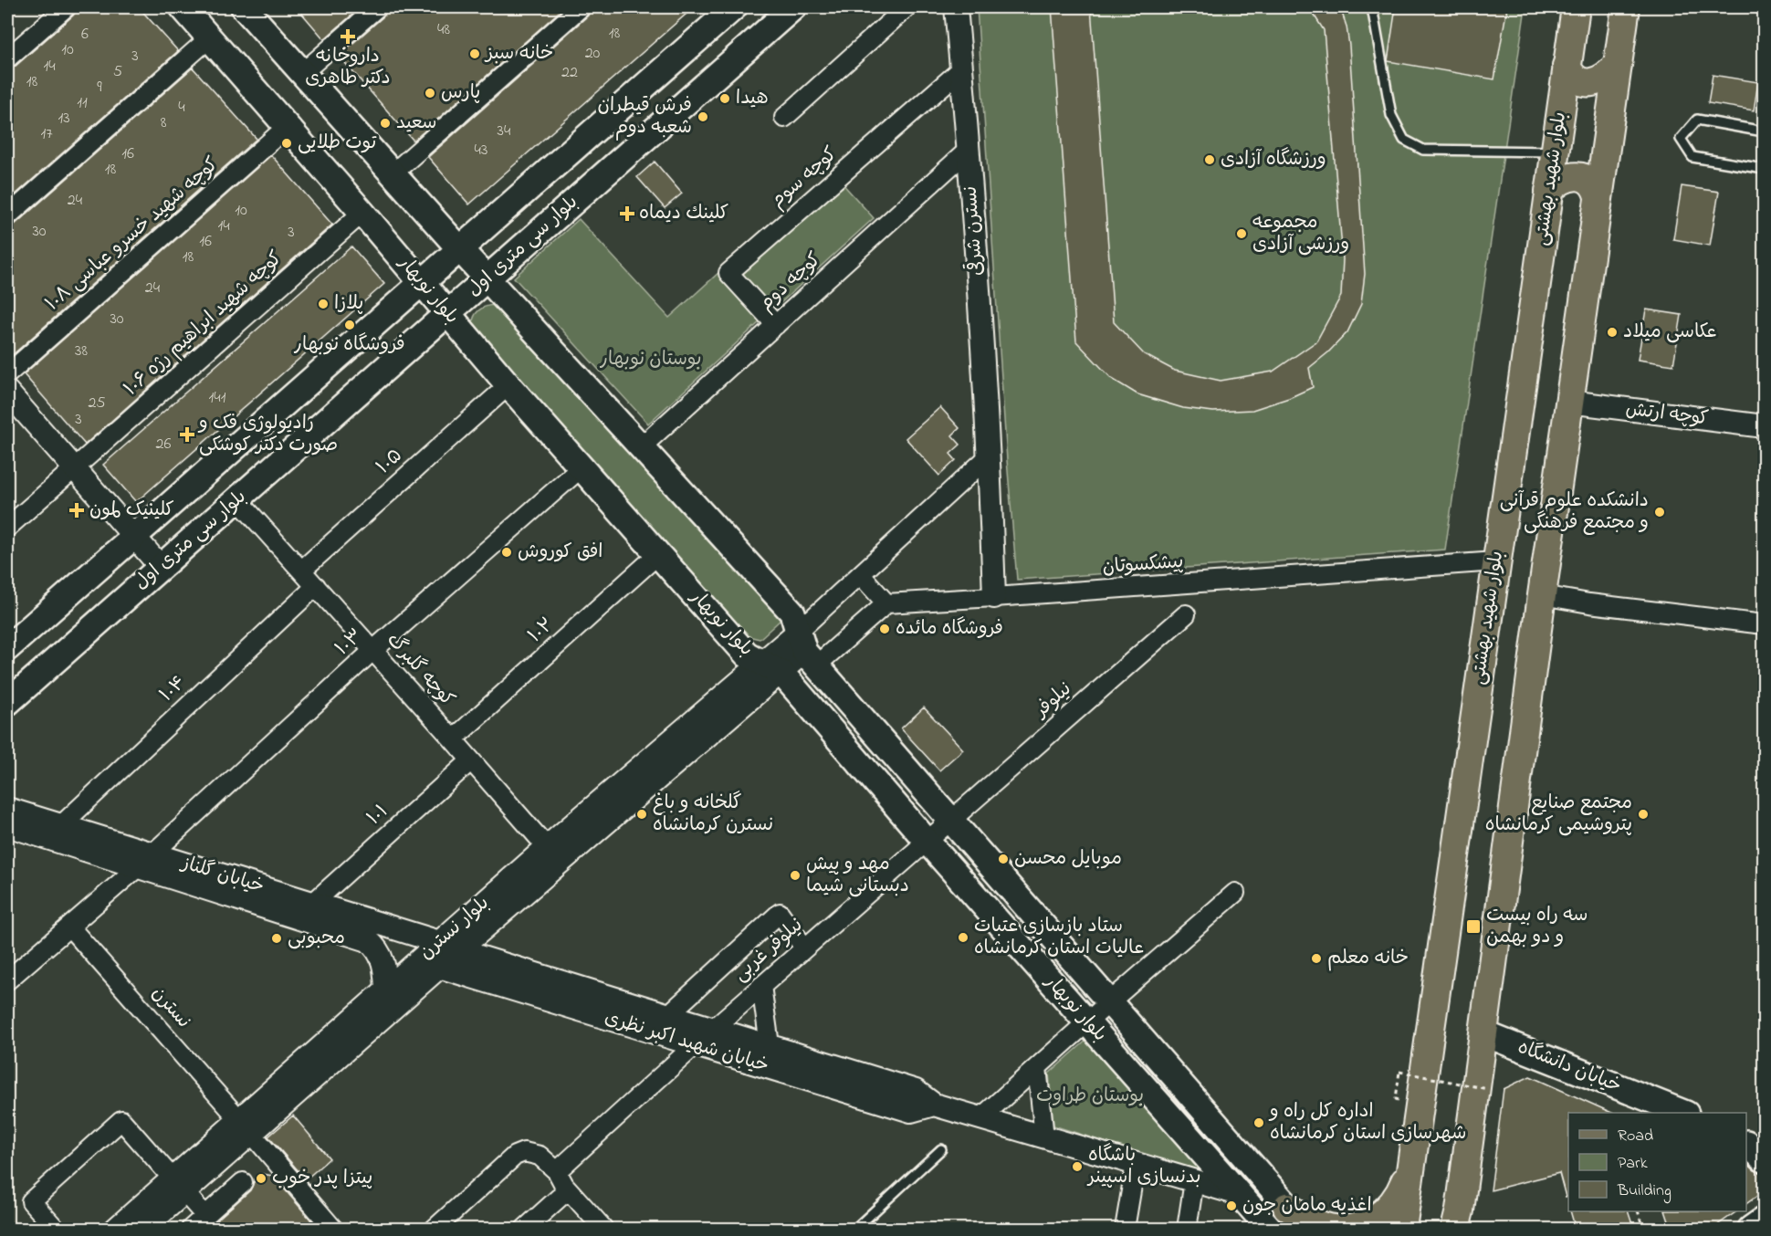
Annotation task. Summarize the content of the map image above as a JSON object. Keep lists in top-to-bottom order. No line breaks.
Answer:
{"streets":{"main road":["بلوار شهید بهشتی","بلوار سی متری اول","بلوار نوبهار","خیابان دانشگاه"],"street":["کوچه سوم","نسترن شرقی","کوچه شهید خسرو عباسی ۱۰۸","کوچه دوم","کوچه شهید ابراهیم رژه ۱۰۶","کوچه ارتش","۱۰۵","پیشکسوتان","۱۰۲","۱۰۳","کوچه گلبرگ","۱۰۴","نیلوفر","۱۰۱","خیابان گلناز","بلوار نسترن","نیلوفر غربی","نسترن","خیابان شهید اکبر نظری"]},"crossings":[["کوچه سوم","نسترن شرقی"],["کوچه سوم","کوچه دوم"],["بلوار شهید بهشتی","پیشکسوتان"],["نسترن شرقی","کوچه دوم"],["نسترن شرقی","پیشکسوتان"],["کوچه شهید خسرو عباسی ۱۰۸","بلوار نوبهار"],["بلوار سی متری اول","بلوار نوبهار"],["بلوار سی متری اول","کوچه گلبرگ"],["کوچه دوم","بلوار نوبهار"],["بلوار نوبهار","کوچه شهید ابراهیم رژه ۱۰۶"],["بلوار نوبهار","۱۰۵"],["بلوار نوبهار","۱۰۲"],["بلوار نوبهار","۱۰۳"],["بلوار نوبهار","نیلوفر"],["بلوار نوبهار","بلوار نسترن"],["بلوار نوبهار","نیلوفر غربی"],["بلوار نوبهار","خیابان شهید اکبر نظری"],["۱۰۵","کوچه گلبرگ"],["۱۰۲","کوچه گلبرگ"],["۱۰۳","کوچه گلبرگ"],["۱۰۳","خیابان گلناز"],["۱۰۳","نسترن"],["کوچه گلبرگ","۱۰۴"],["کوچه گلبرگ","۱۰۱"],["کوچه گلبرگ","بلوار نسترن"],["۱۰۴","خیابان گلناز"],["نیلوفر","نیلوفر غربی"],["۱۰۱","خیابان گلناز"],["خیابان گلناز","بلوار نسترن"],["خیابان گلناز","خیابان شهید اکبر نظری"],["بلوار نسترن","نسترن"],["بلوار نسترن","خیابان شهید اکبر نظری"],["نیلوفر غربی","خیابان شهید اکبر نظری"]],"parks":["بوستان نوبهار","بوستان طراوت"],"places":{"health":["داروخانه دکتر طاهری","كلينك ديماه","رادیولوژی فک و صورت دکتر کوشکی","کلینیک لمون"],"other":["خانه سبز","پارس","هیدا","فرش قیطران شعبه دوم","سعید","توت طلایی","ورزشگاه آزادی","مجموعه ورزشی آزادی","پلازا","فروشگاه نوبهار","عکاسی میلاد","دانشکده علوم قرآنی و مجتمع فرهنگی","افق کوروش","فروشگاه مائده","گلخانه و باغ نسترن کرمانشاه","مجتمع صنایع پتروشیمی کرمانشاه","موبایل محسن","مهد و پیش دبستانی شیما","ستاد بازسازی عتبات عالیات استان کرمانشاه","محبوبی","خانه معلم","اداره کل راه و شهرسازی استان کرمانشاه","باشگاه بدنسازی اسپینر","پیتزا پدر خوب","اغذیه مامان جون"],"transit":["سه راه بیست و دو بهمن"]},"house_numbers":["48","18","6","10","20","3","14","5","22","18","9","11","4","13","8","34","17","43","16","18","24","10","14","30","3","16","18","24","30","38","141","25","3","26"],"legend":["Road","Park","Building"]}
